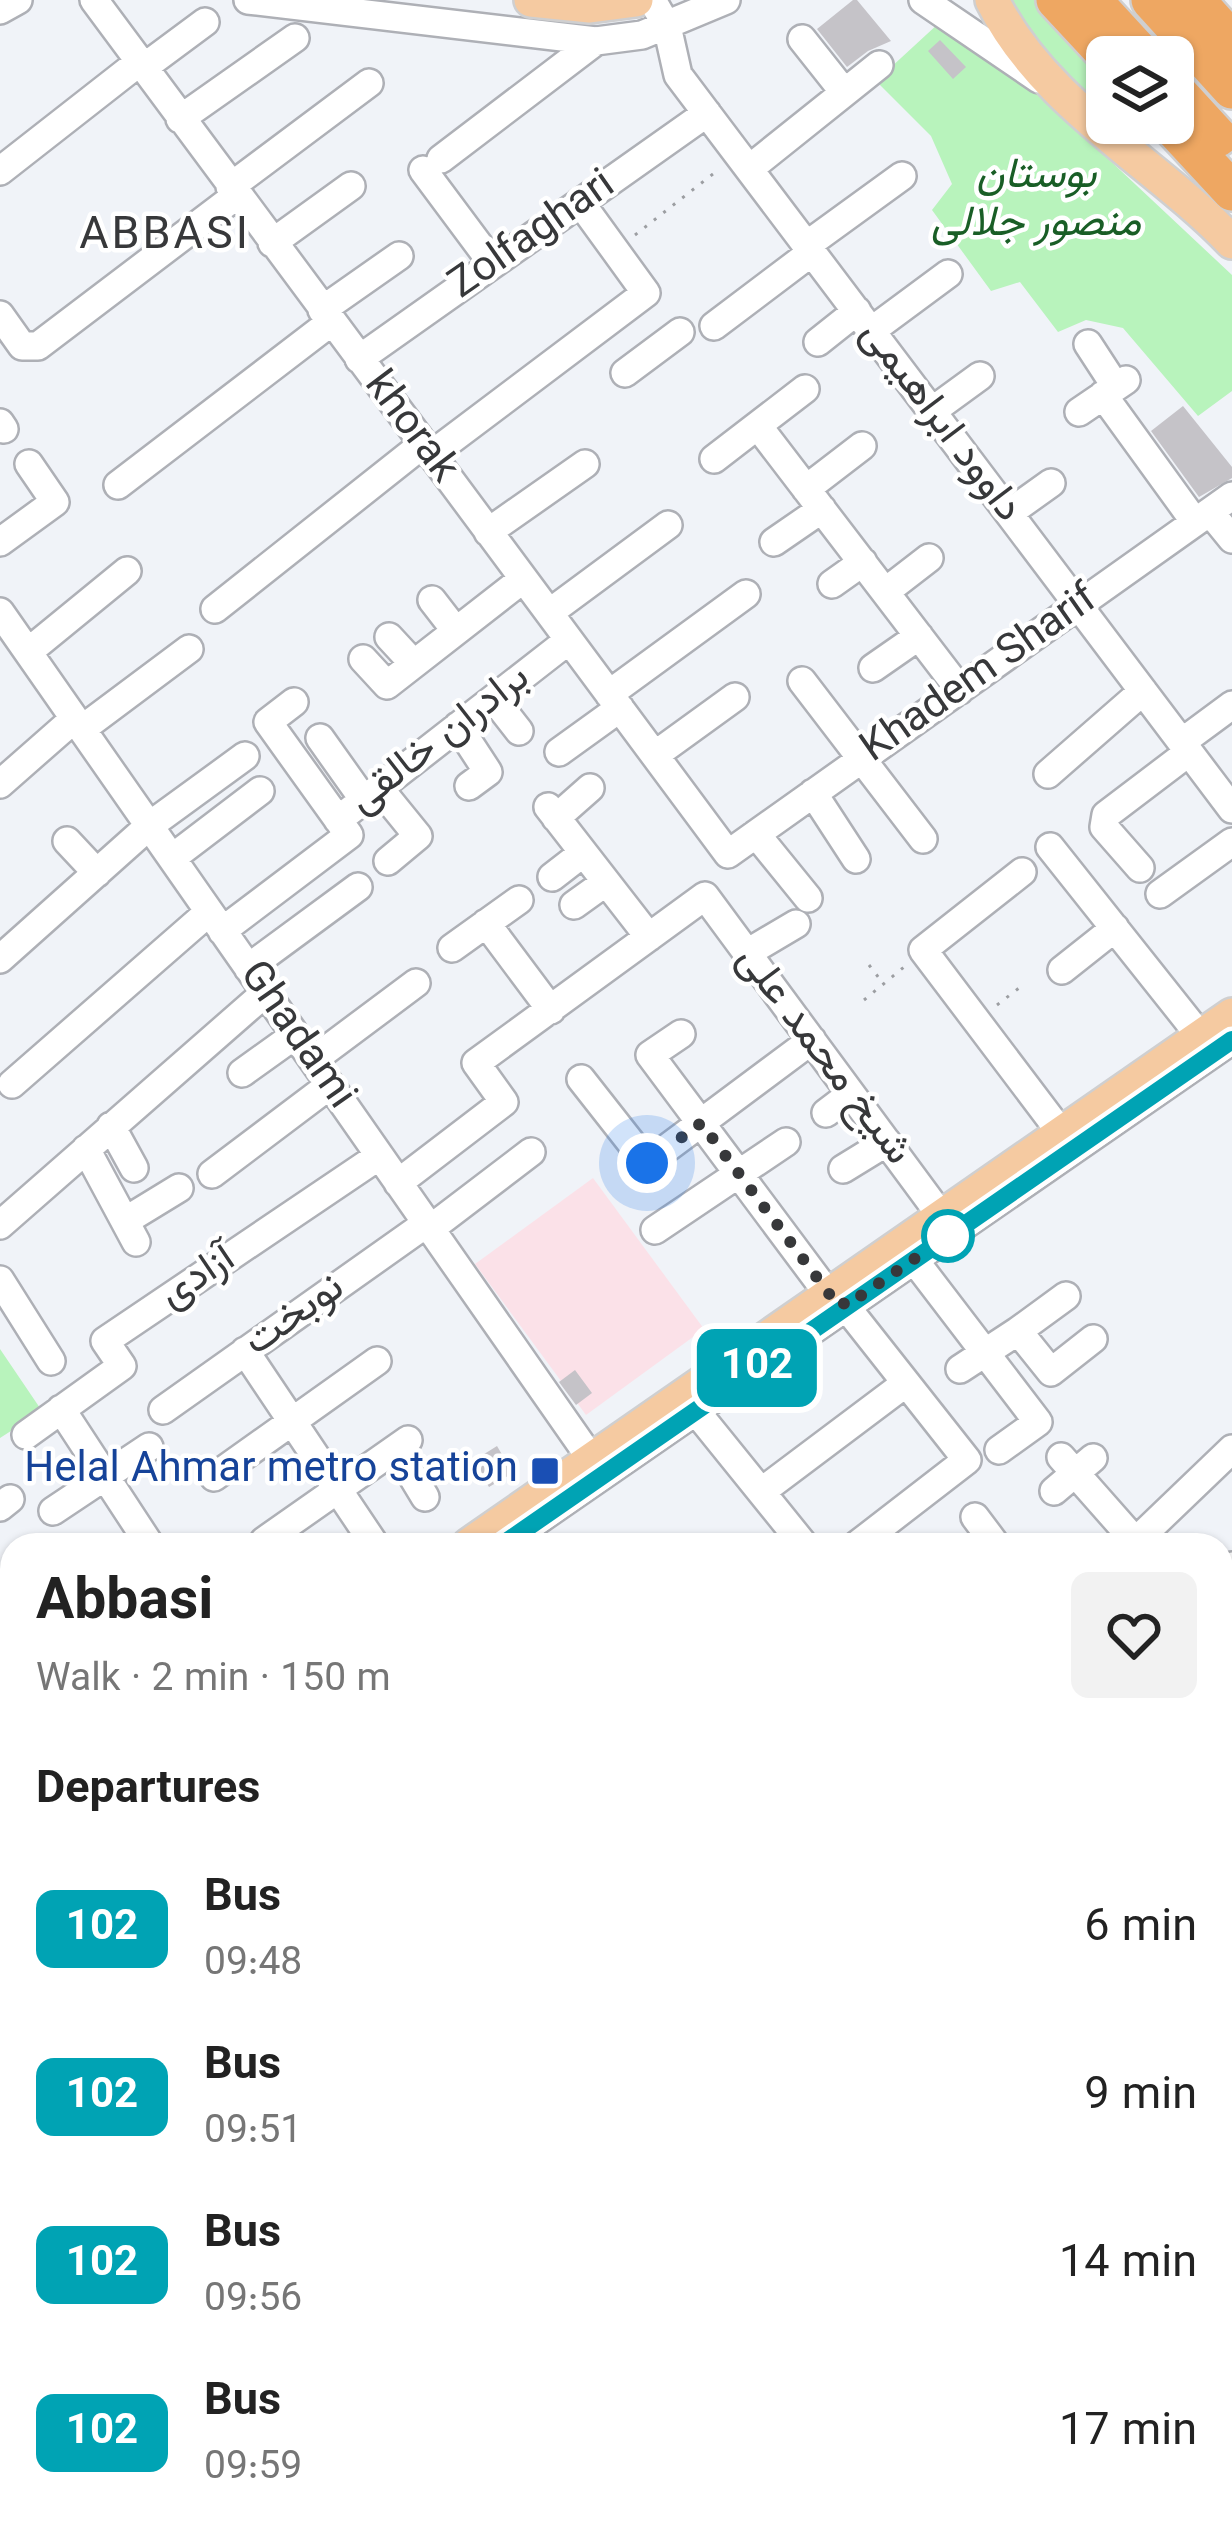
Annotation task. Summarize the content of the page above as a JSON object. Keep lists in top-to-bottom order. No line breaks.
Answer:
{"streets":{"street":["Zolfaghari","داوود ابراهیمی","khorak","Khadem Sharif","برادران خالقی","Ghadami","شیخ محمد علی","آزادی","نوبخت"]},"crossings":[["Zolfaghari","داوود ابراهیمی"],["Zolfaghari","khorak"],["داوود ابراهیمی","Khadem Sharif"],["khorak","Khadem Sharif"],["khorak","برادران خالقی"],["برادران خالقی","Ghadami"],["Ghadami","آزادی"],["Ghadami","نوبخت"]],"districts":["ABBASI"],"parks":["بوستان منصور جلالی"],"places":{"transit":["Helal Ahmar metro station"]},"lines":["bus line 102"],"page":{"on_map":"102","heading":[["Abbasi","Walk · 2 min · 150 m"],"Departures"],"list":[{"mark":"102","name":"Bus","note":"09:48","value":"6 min"},{"mark":"102","name":"Bus","note":"09:51","value":"9 min"},{"mark":"102","name":"Bus","note":"09:56","value":"14 min"},{"mark":"102","name":"Bus","note":"09:59","value":"17 min"}]}}
